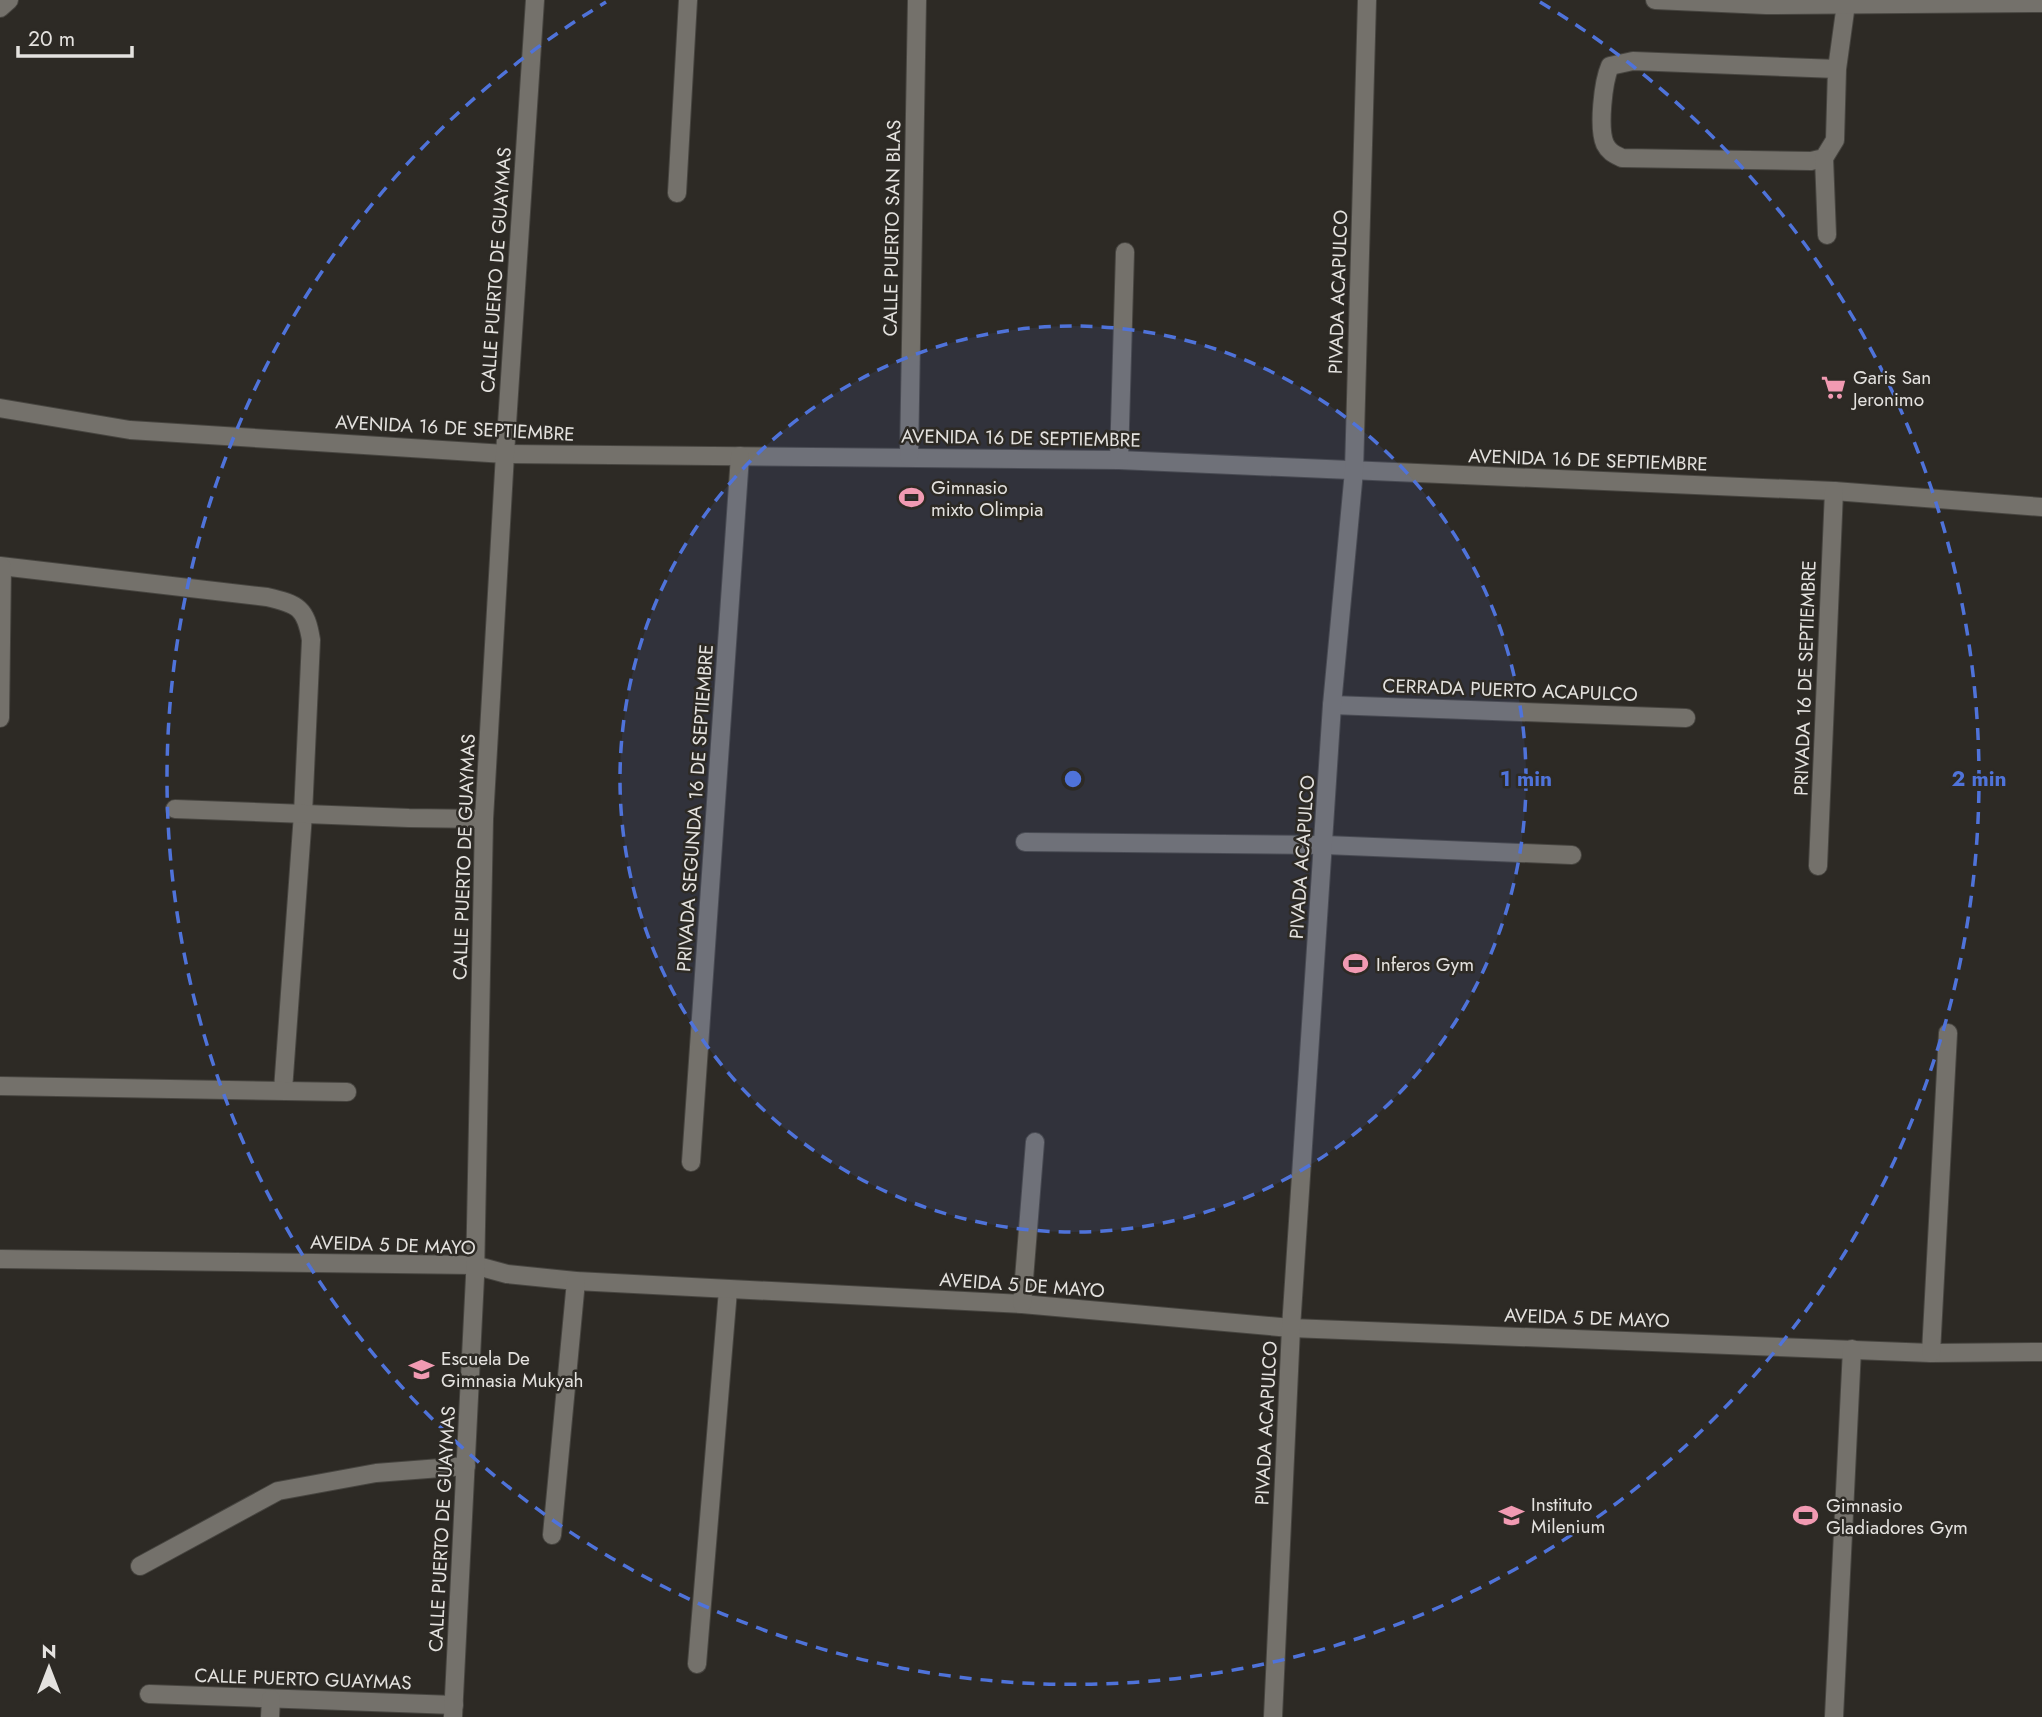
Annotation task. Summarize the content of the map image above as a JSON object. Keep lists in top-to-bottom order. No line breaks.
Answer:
{"streets":{"street":["CALLE PUERTO SAN BLAS","CALLE PUERTO DE GUAYMAS","PIVADA ACAPULCO","AVENIDA 16 DE SEPTIEMBRE","PRIVADA 16 DE SEPTIEMBRE","CERRADA PUERTO ACAPULCO","PRIVADA SEGUNDA 16 DE SEPTIEMBRE","AVEIDA 5 DE MAYO","CALLE PUERTO GUAYMAS"]},"crossings":[["CALLE PUERTO SAN BLAS","AVENIDA 16 DE SEPTIEMBRE"],["CALLE PUERTO DE GUAYMAS","AVENIDA 16 DE SEPTIEMBRE"],["CALLE PUERTO DE GUAYMAS","AVEIDA 5 DE MAYO"],["CALLE PUERTO DE GUAYMAS","CALLE PUERTO GUAYMAS"],["PIVADA ACAPULCO","AVENIDA 16 DE SEPTIEMBRE"],["PIVADA ACAPULCO","CERRADA PUERTO ACAPULCO"],["PIVADA ACAPULCO","AVEIDA 5 DE MAYO"],["AVENIDA 16 DE SEPTIEMBRE","PRIVADA 16 DE SEPTIEMBRE"],["AVENIDA 16 DE SEPTIEMBRE","PRIVADA SEGUNDA 16 DE SEPTIEMBRE"]],"places":{"supermarket":["Garis San Jeronimo"],"sports":["Gimnasio mixto Olimpia","Inferos Gym","Gimnasio Gladiadores Gym"],"school or university":["Escuela De Gimnasia Mukyah","Instituto Milenium"]},"scale_bar":"20 m","north":"top","rings":["1 min","2 min"]}
